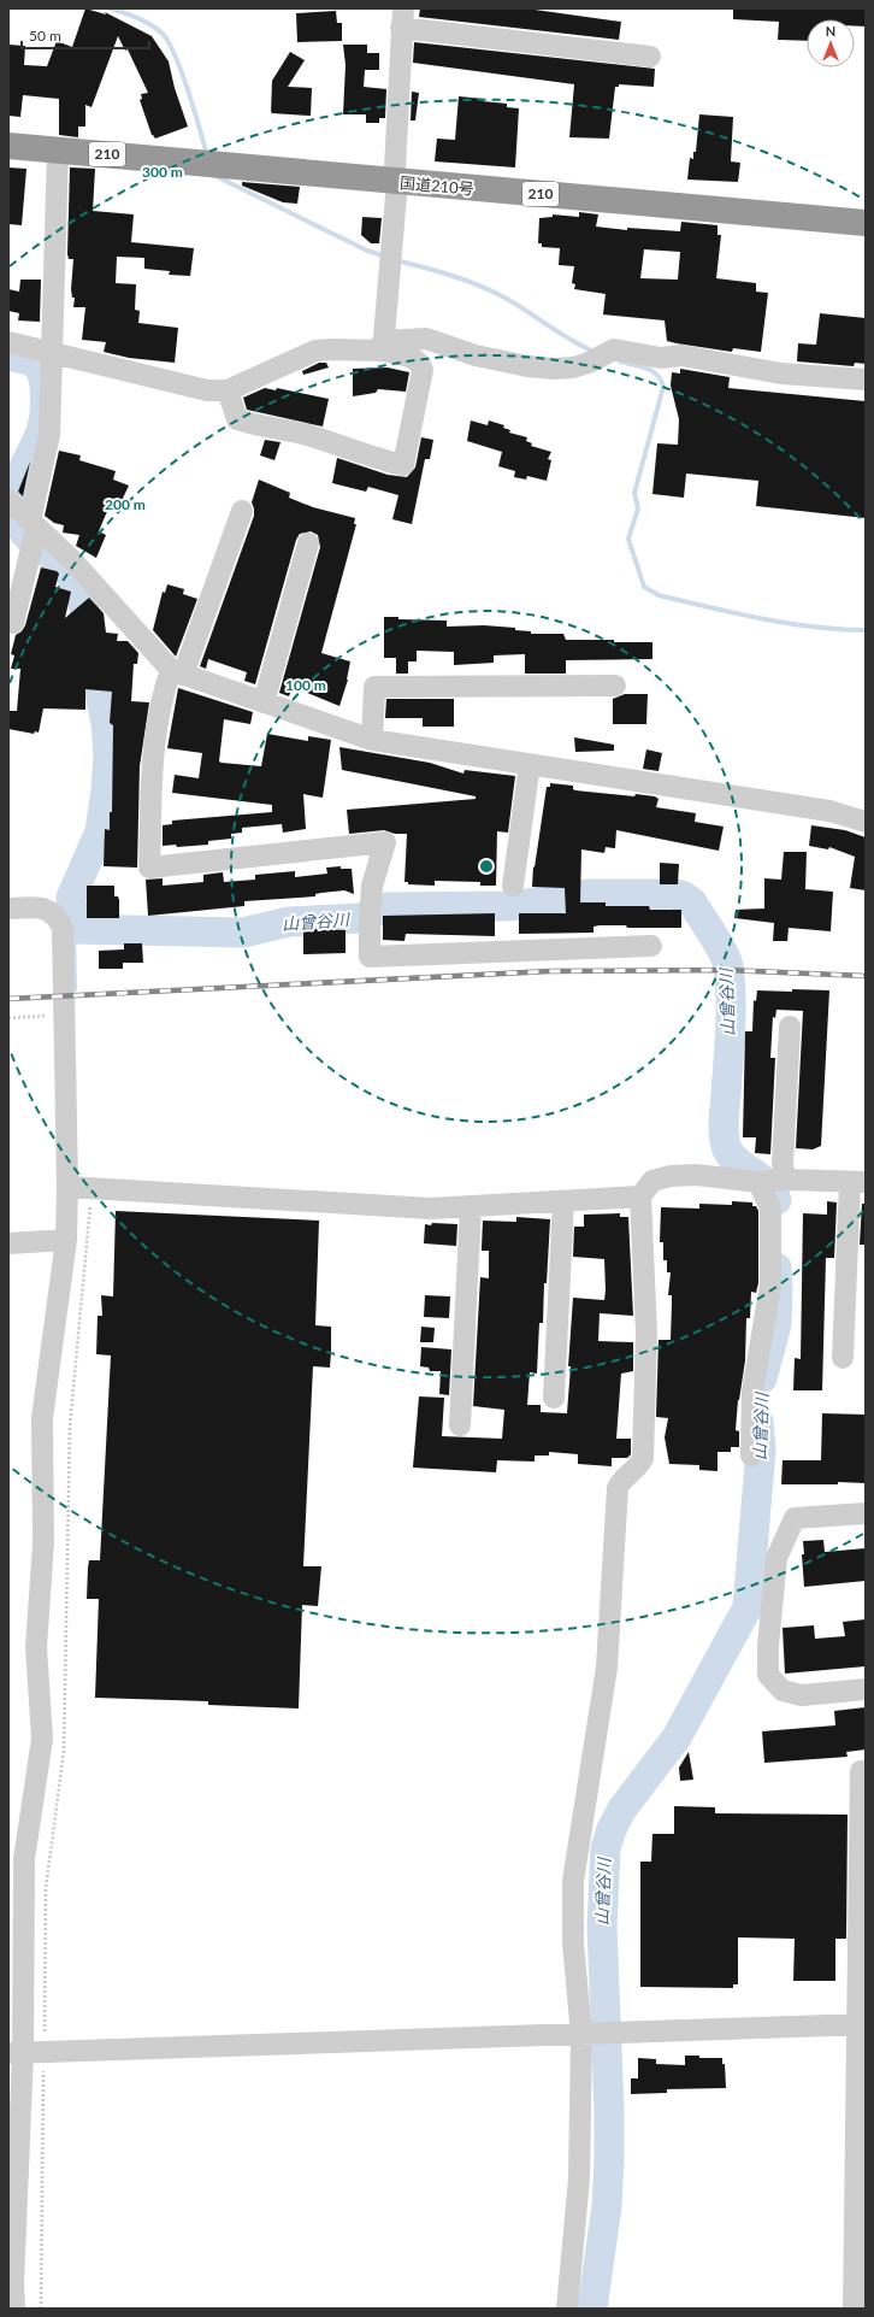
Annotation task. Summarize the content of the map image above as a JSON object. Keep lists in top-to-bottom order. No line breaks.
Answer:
{"streets":{"highway":["210","国道210号"]},"water":["山曾谷川"],"scale_bar":"50 m","north":"top","rings":["300 m","200 m","100 m"]}
